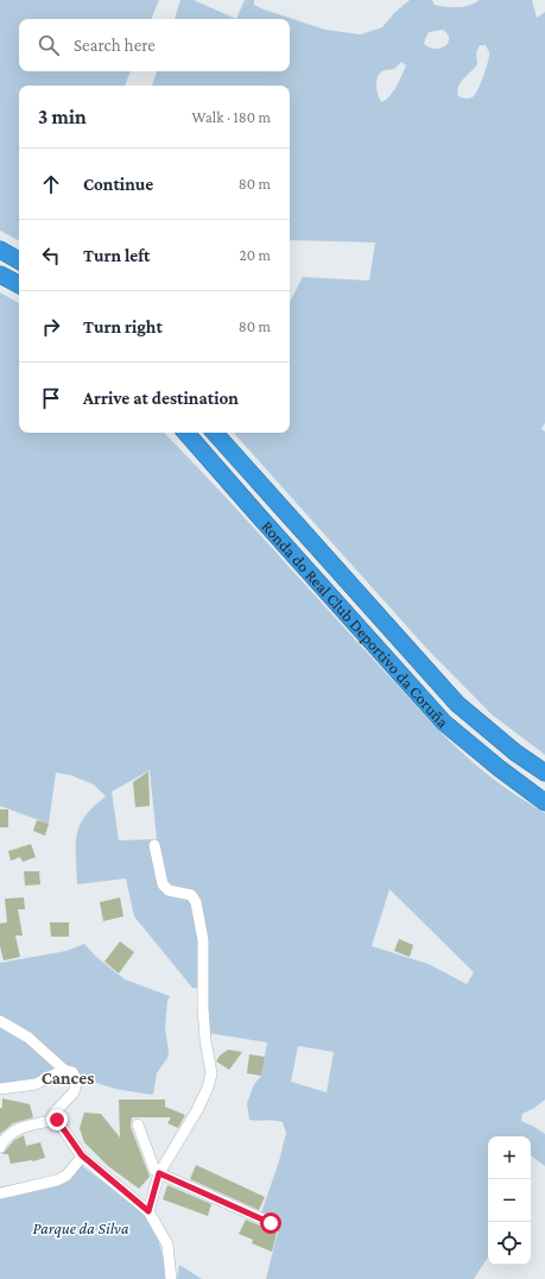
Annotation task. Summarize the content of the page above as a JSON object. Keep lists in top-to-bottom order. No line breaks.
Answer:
{"streets":{"highway":["Ronda do Real Club Deportivo da Coruña"]},"districts":["Cances"],"parks":["Parque da Silva"],"page":{"search":"Search here","heading":["3 min","Walk · 180 m"],"list":[["Continue","80 m"],["Turn left","20 m"],["Turn right","80 m"],"Arrive at destination"],"map_buttons":["+","−"]}}
